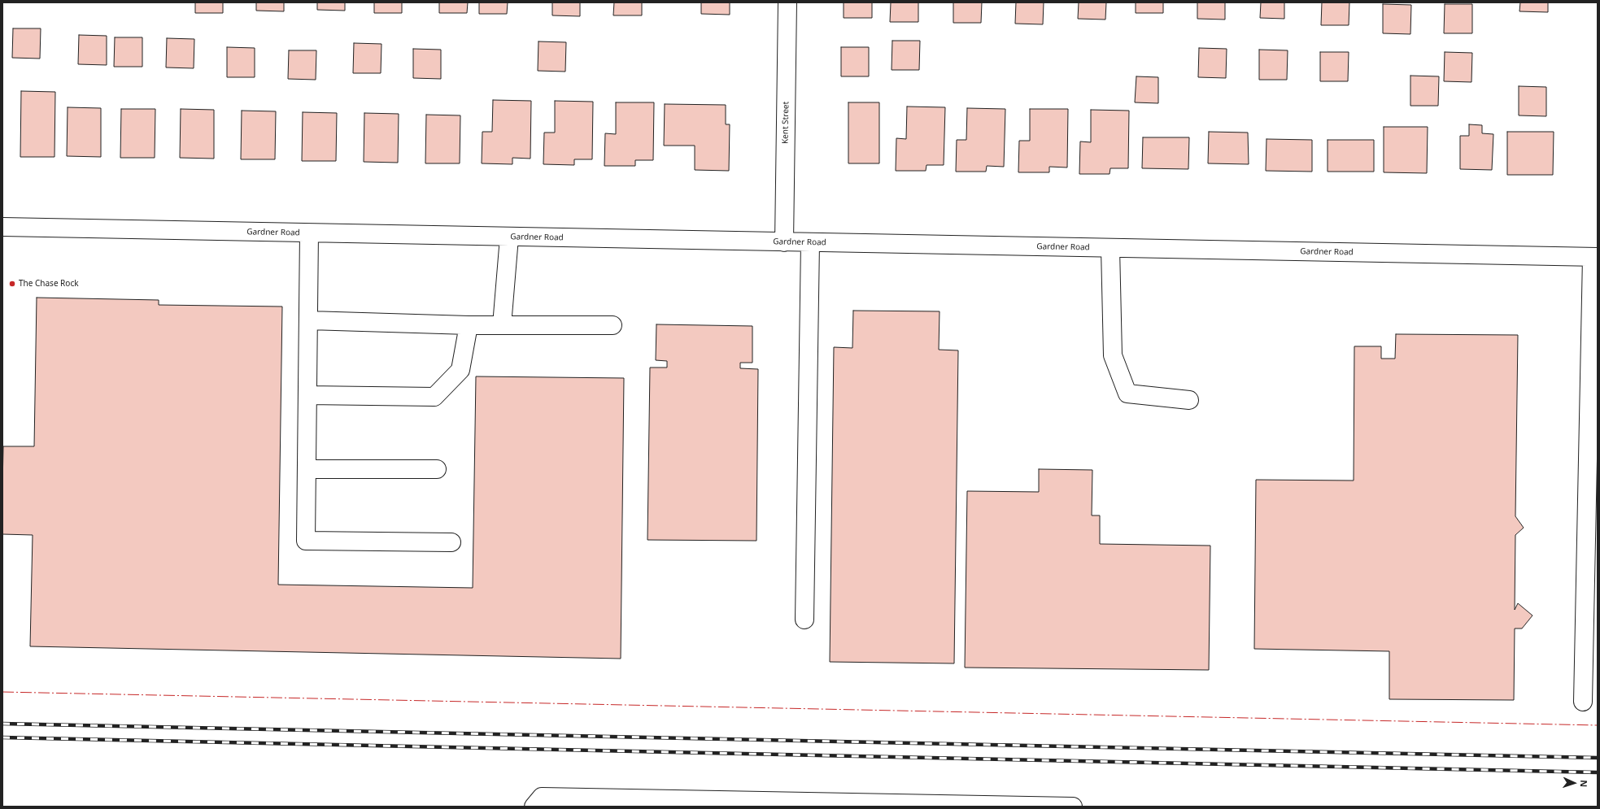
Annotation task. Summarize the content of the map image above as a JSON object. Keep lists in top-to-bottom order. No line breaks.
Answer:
{"streets":{"street":["Kent Street","Gardner Road"]},"crossings":[["Kent Street","Gardner Road"]],"places":["The Chase Rock"],"north":"right"}
